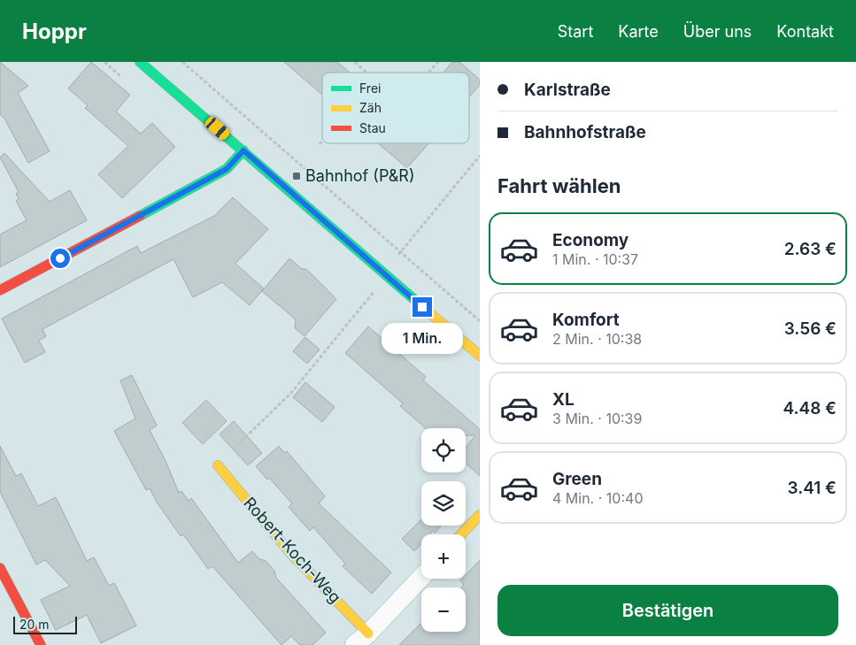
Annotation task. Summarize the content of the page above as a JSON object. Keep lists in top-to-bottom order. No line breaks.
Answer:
{"streets":{"street":["Robert-Koch-Weg"]},"places":{"transit":["Bahnhof (P&R)"]},"legend":["Frei","Zäh","Stau"],"scale_bar":"20 m","page":{"header":"Hoppr","nav":["Start","Karte","Über uns","Kontakt"],"banner":["Karlstraße","Bahnhofstraße"],"heading":"Fahrt wählen","list":[{"name":"Economy","note":"1 Min. · 10:37","value":"2.63 €"},{"name":"Komfort","note":"2 Min. · 10:38","value":"3.56 €"},{"name":"XL","note":"3 Min. · 10:39","value":"4.48 €"},{"name":"Green","note":"4 Min. · 10:40","value":"3.41 €"}],"bubble":"1 Min.","map_buttons":["+","−"],"buttons":"Bestätigen","scale":"20 m"}}
